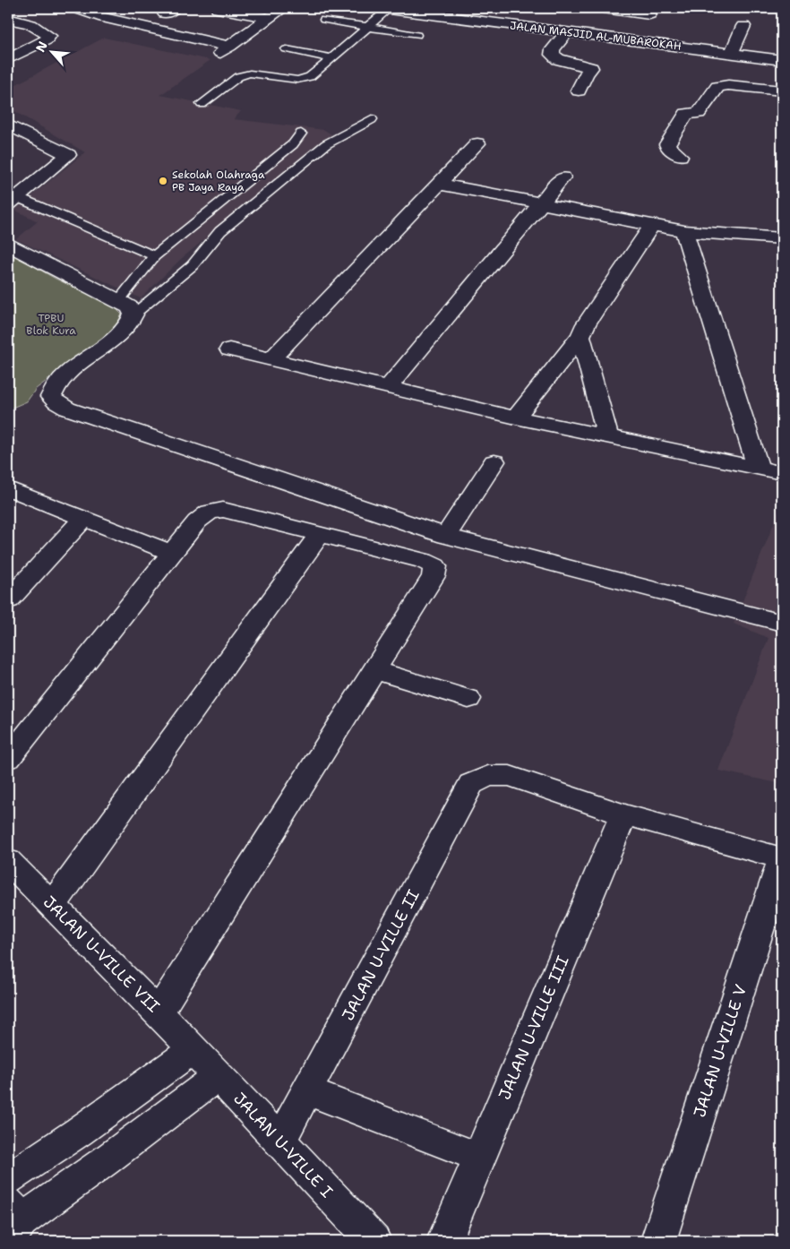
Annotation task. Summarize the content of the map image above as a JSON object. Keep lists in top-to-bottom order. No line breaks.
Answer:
{"streets":{"street":["JALAN MASJID AL-MUBAROKAH","JALAN U-VILLE VII","JALAN U-VILLE II","JALAN U-VILLE III","JALAN U-VILLE V","JALAN U-VILLE I"]},"crossings":[["JALAN U-VILLE VII","JALAN U-VILLE I"],["JALAN U-VILLE II","JALAN U-VILLE III"],["JALAN U-VILLE II","JALAN U-VILLE I"]],"parks":["TPBU Blok Kura"],"places":["Sekolah Olahraga PB Jaya Raya"],"north":"top left"}
